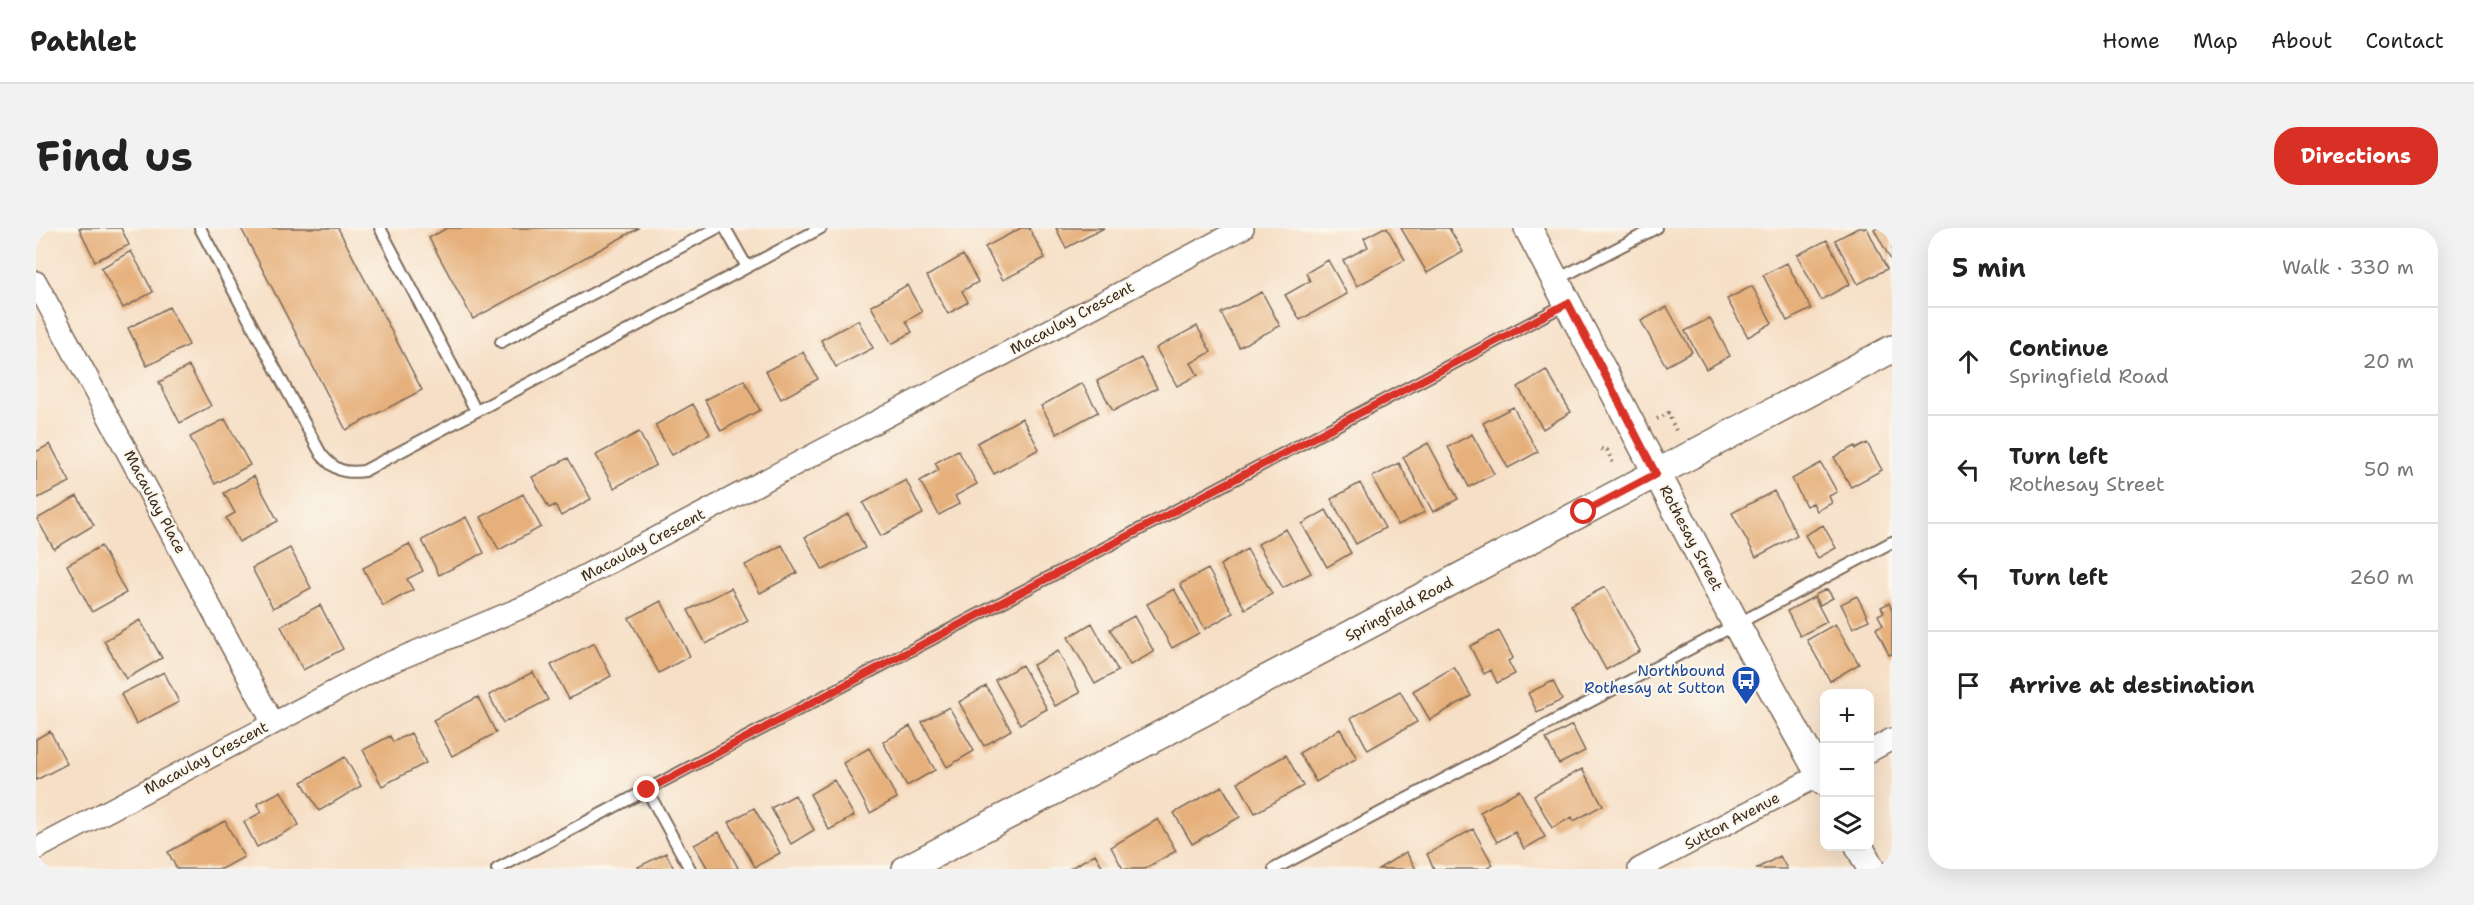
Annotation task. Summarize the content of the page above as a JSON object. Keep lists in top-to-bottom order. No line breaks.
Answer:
{"streets":{"street":["Macaulay Crescent","Macaulay Place","Rothesay Street","Springfield Road","Sutton Avenue"]},"crossings":[["Macaulay Crescent","Macaulay Place"],["Rothesay Street","Springfield Road"]],"places":{"bus stop":["Northbound Rothesay at Sutton"]},"page":{"header":"Pathlet","nav":["Home","Map","About","Contact"],"buttons":"Directions","title":"Find us","heading":["5 min","Walk · 330 m"],"list":[["Continue","Springfield Road","20 m"],["Turn left","Rothesay Street","50 m"],["Turn left","260 m"],"Arrive at destination"],"map_buttons":["+","−"]}}
